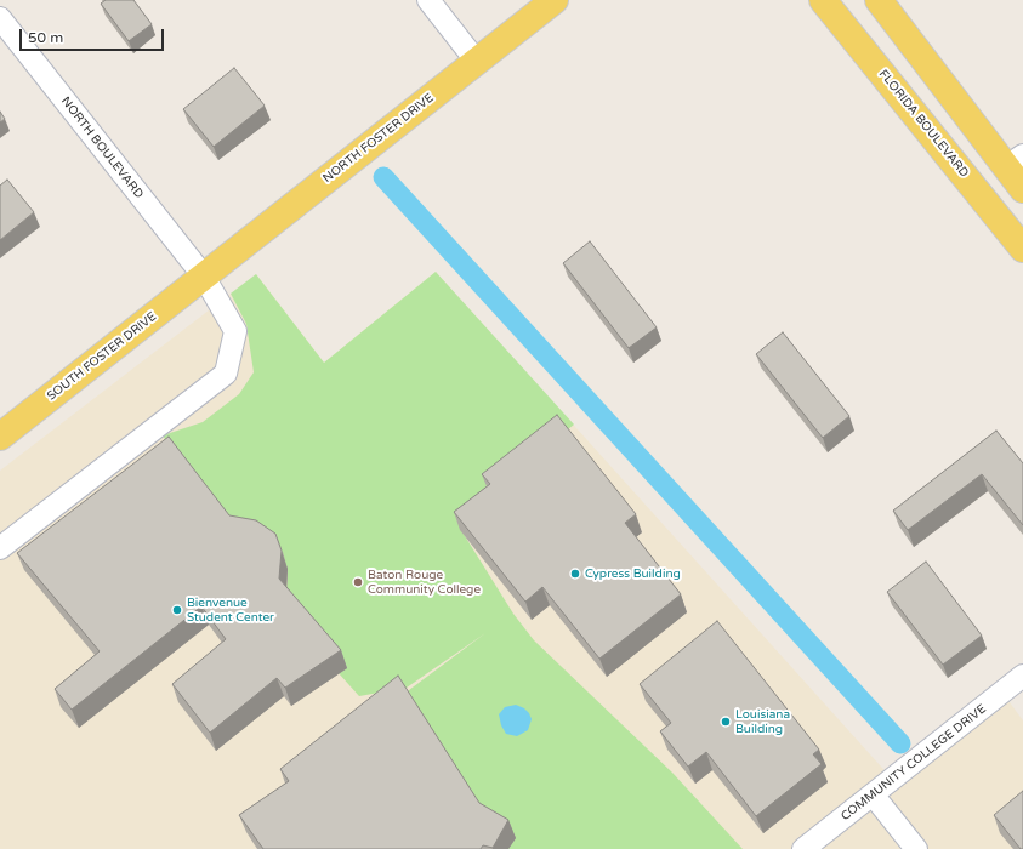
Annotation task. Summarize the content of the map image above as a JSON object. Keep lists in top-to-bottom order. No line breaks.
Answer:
{"streets":{"main road":["FLORIDA BOULEVARD","NORTH FOSTER DRIVE","SOUTH FOSTER DRIVE"],"street":["NORTH BOULEVARD","COMMUNITY COLLEGE DRIVE"]},"crossings":[["NORTH FOSTER DRIVE","NORTH BOULEVARD"],["NORTH FOSTER DRIVE","SOUTH FOSTER DRIVE"],["NORTH BOULEVARD","SOUTH FOSTER DRIVE"]],"places":["Cypress Building","Baton Rouge Community College","Bienvenue Student Center","Louisiana Building"],"scale_bar":"50 m"}
